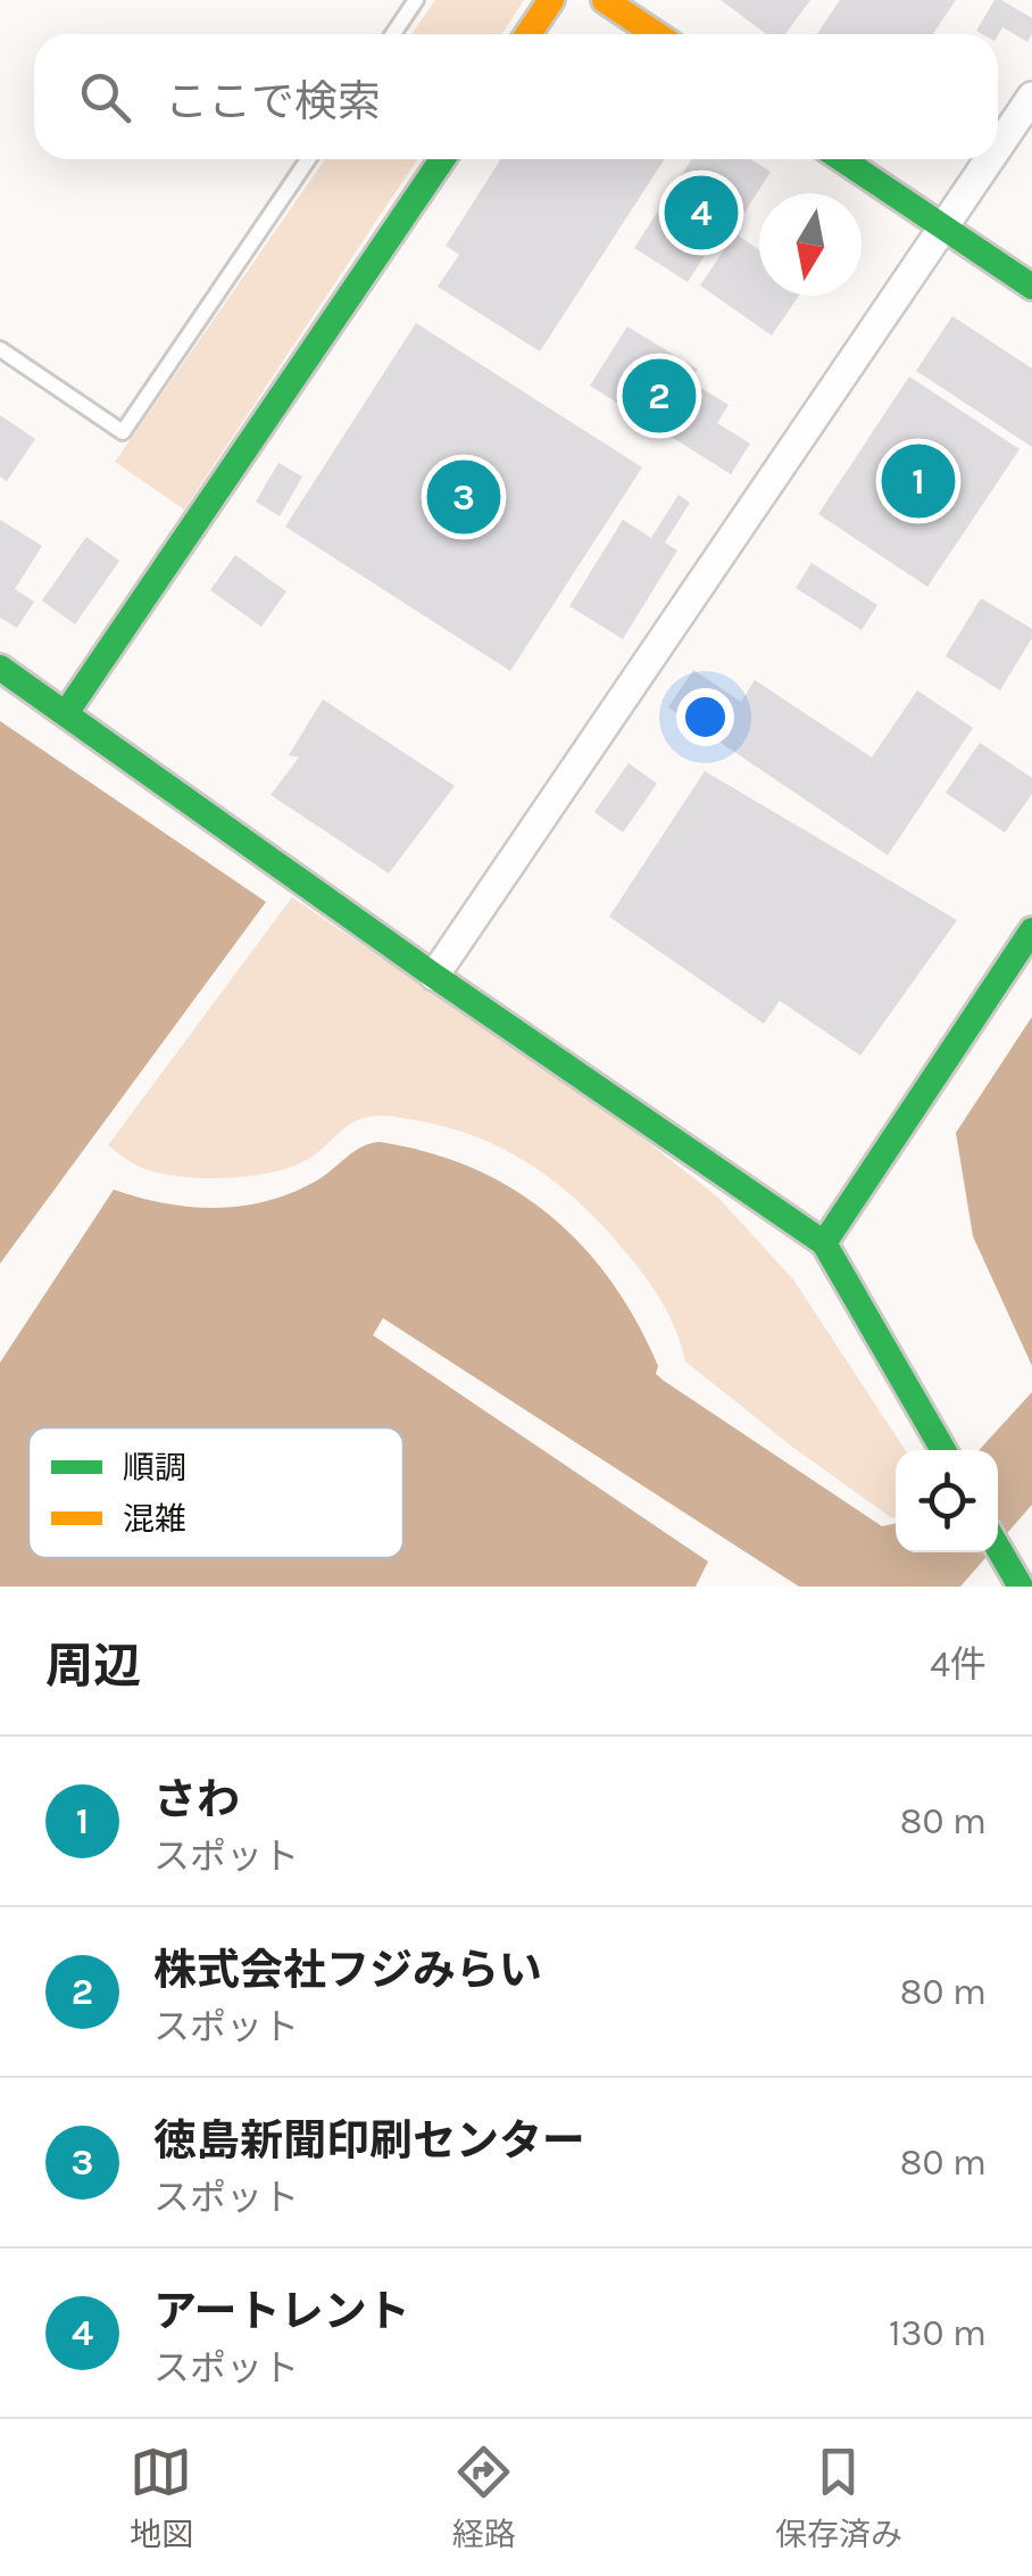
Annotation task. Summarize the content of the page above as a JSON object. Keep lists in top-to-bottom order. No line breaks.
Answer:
{"legend":["順調","混雑"],"north":"bottom","page":{"search":"ここで検索","pins":["4","2","1","3"],"heading":["周辺","4件"],"list":[{"mark":"1","name":"さわ","note":"スポット","value":"80 m"},{"mark":"2","name":"株式会社フジみらい","note":"スポット","value":"80 m"},{"mark":"3","name":"徳島新聞印刷センター","note":"スポット","value":"80 m"},{"mark":"4","name":"アートレント","note":"スポット","value":"130 m"}],"nav":["地図","経路","保存済み"]}}
